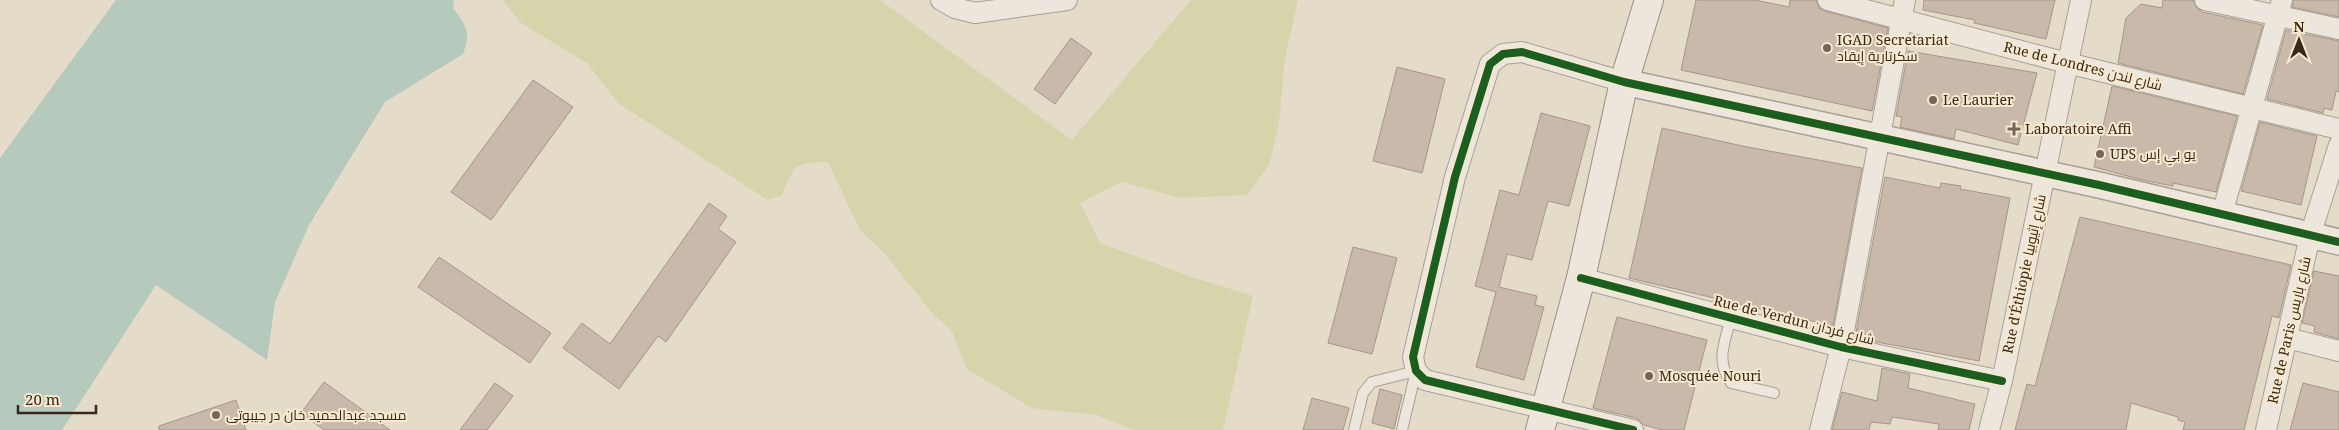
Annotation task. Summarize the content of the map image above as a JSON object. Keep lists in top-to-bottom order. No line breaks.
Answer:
{"streets":{"street":["Rue de Londres شارع لندن","Rue d'Éthiopie شارع إثيوبيا","Rue de Verdun شارع فردان","Rue de Paris شارع باريس"]},"crossings":[["Rue de Londres شارع لندن","Rue d'Éthiopie شارع إثيوبيا"],["Rue d'Éthiopie شارع إثيوبيا","Rue de Verdun شارع فردان"]],"places":{"other":["IGAD Secretariat سكرتارية إيقاد","Le Laurier","UPS يو بي إس","Mosquée Nouri","مسجد عبدالحمید خان در جیبوتی"],"health":["Laboratoire Affi"]},"scale_bar":"20 m","north":"top"}
